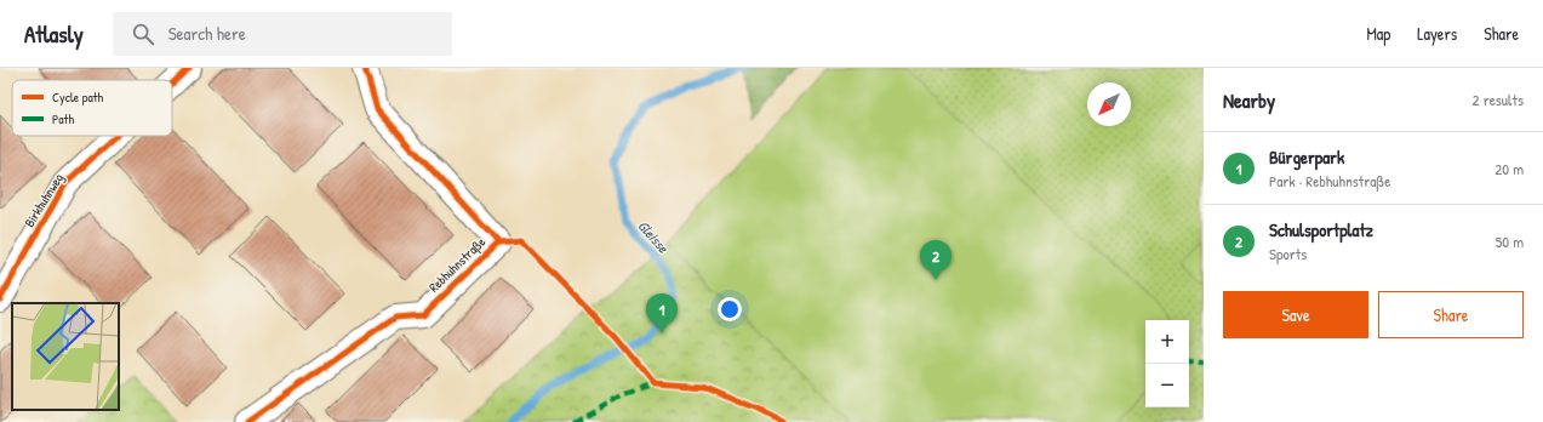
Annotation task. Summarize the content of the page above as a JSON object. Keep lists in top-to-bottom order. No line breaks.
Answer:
{"streets":{"street":["Birkhuhnweg","Rebhuhnstraße"]},"water":["Gleisse"],"legend":["Cycle path","Path"],"north":"bottom left","page":{"header":"Atlasly","search":"Search here","nav":["Map","Layers","Share"],"heading":["Nearby","2 results"],"list":[{"mark":"1","name":"Bürgerpark","note":"Park · Rebhuhnstraße","value":"20 m"},{"mark":"2","name":"Schulsportplatz","note":"Sports","value":"50 m"}],"pins":["2","1"],"buttons":["Save","Share"],"map_buttons":["+","−"]}}
